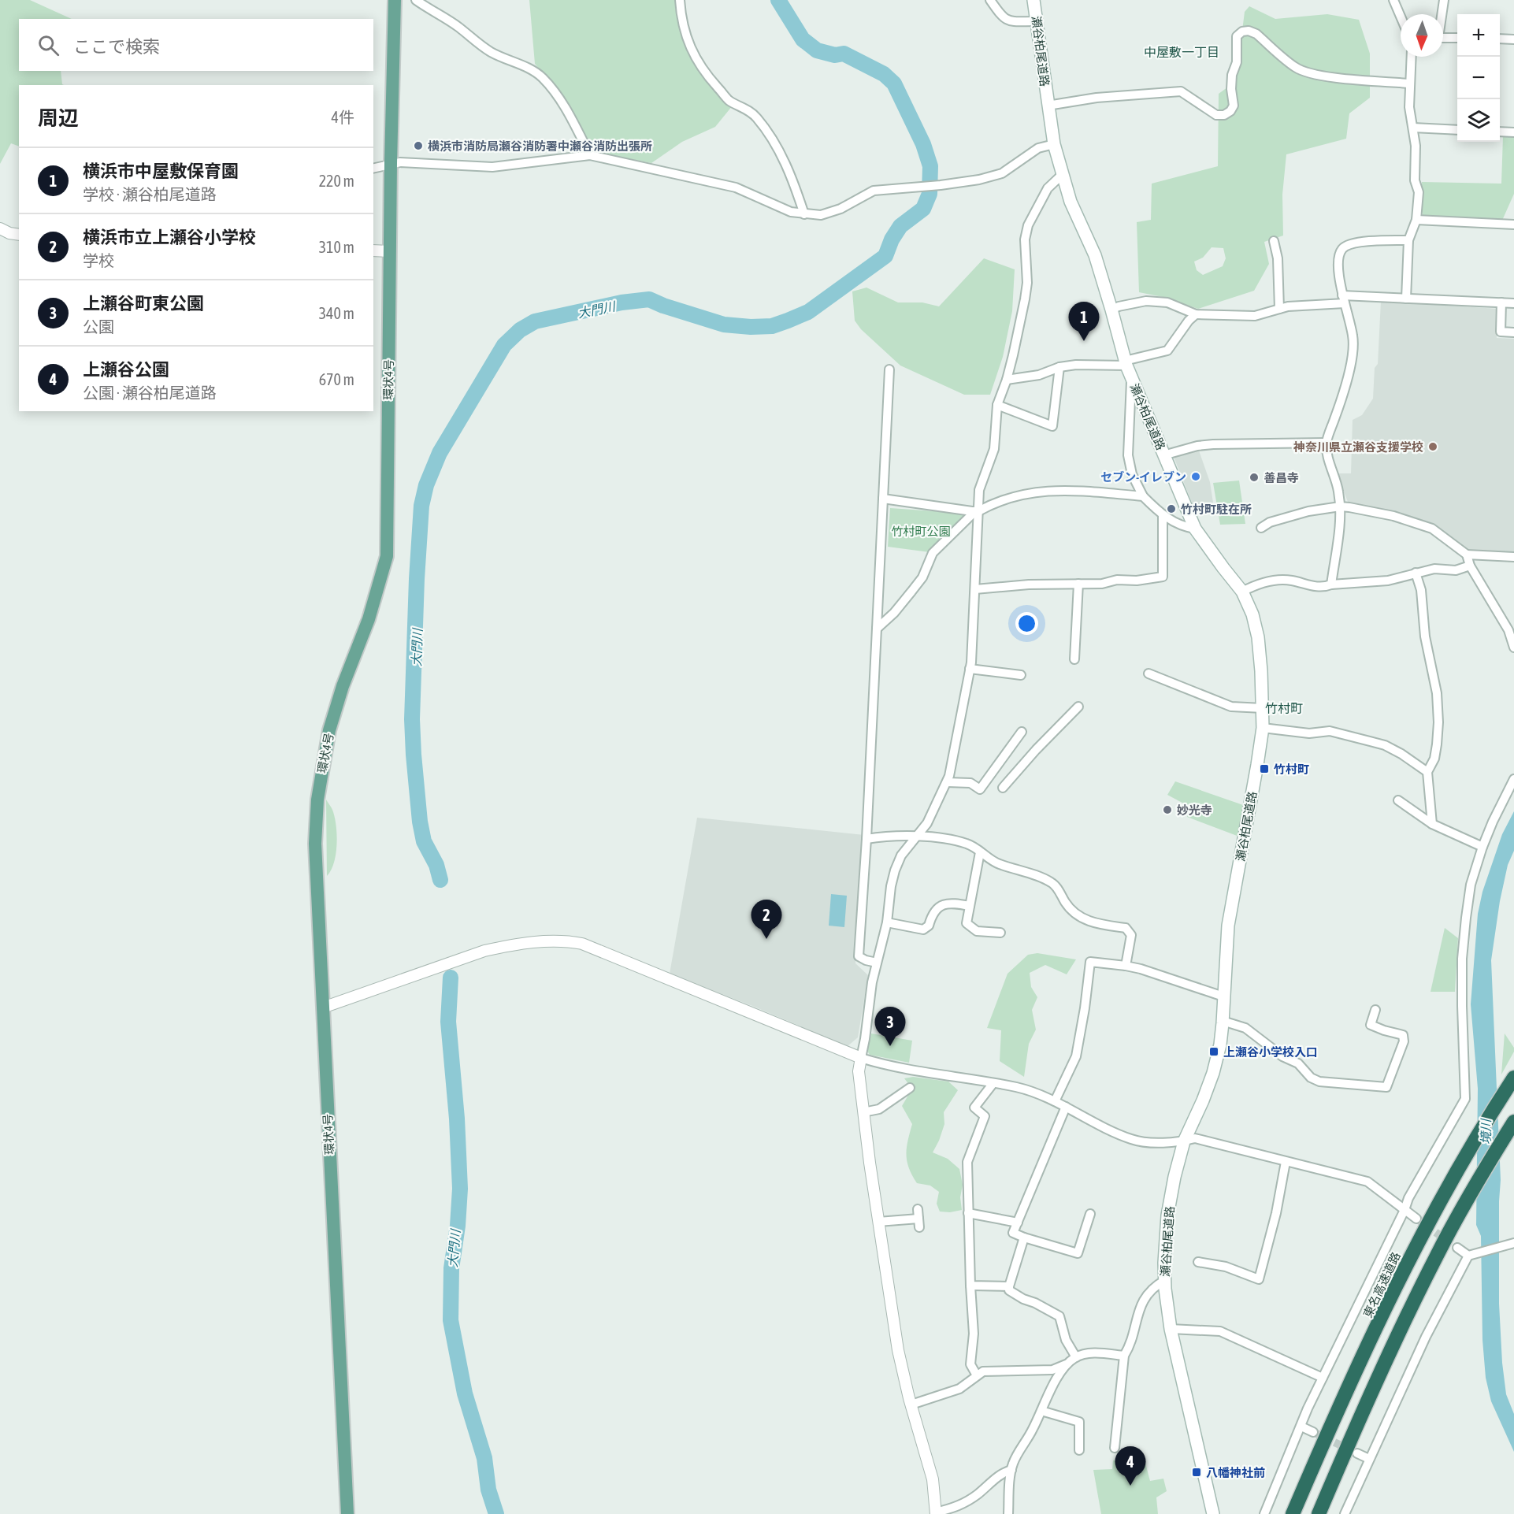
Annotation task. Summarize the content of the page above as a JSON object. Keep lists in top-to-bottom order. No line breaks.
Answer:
{"streets":{"highway":["東名高速道路"],"main road":["瀬谷柏尾道路","環状4号"]},"districts":["中屋敷一丁目","竹村町"],"water":["大門川","境川"],"parks":["竹村町公園"],"places":{"other":["横浜市消防局瀬谷消防署中瀬谷消防出張所","神奈川県立瀬谷支援学校","セブン-イレブン","善昌寺","竹村町駐在所","妙光寺"],"transit":["竹村町","上瀬谷小学校入口","八幡神社前"]},"north":"bottom","page":{"map_buttons":["+","−"],"search":"ここで検索","heading":["周辺","4件"],"list":[{"mark":"1","name":"横浜市中屋敷保育園","note":"学校 · 瀬谷柏尾道路","value":"220 m"},{"mark":"2","name":"横浜市立上瀬谷小学校","note":"学校","value":"310 m"},{"mark":"3","name":"上瀬谷町東公園","note":"公園","value":"340 m"},{"mark":"4","name":"上瀬谷公園","note":"公園 · 瀬谷柏尾道路","value":"670 m"}],"pins":["1","2","3","4"]}}
